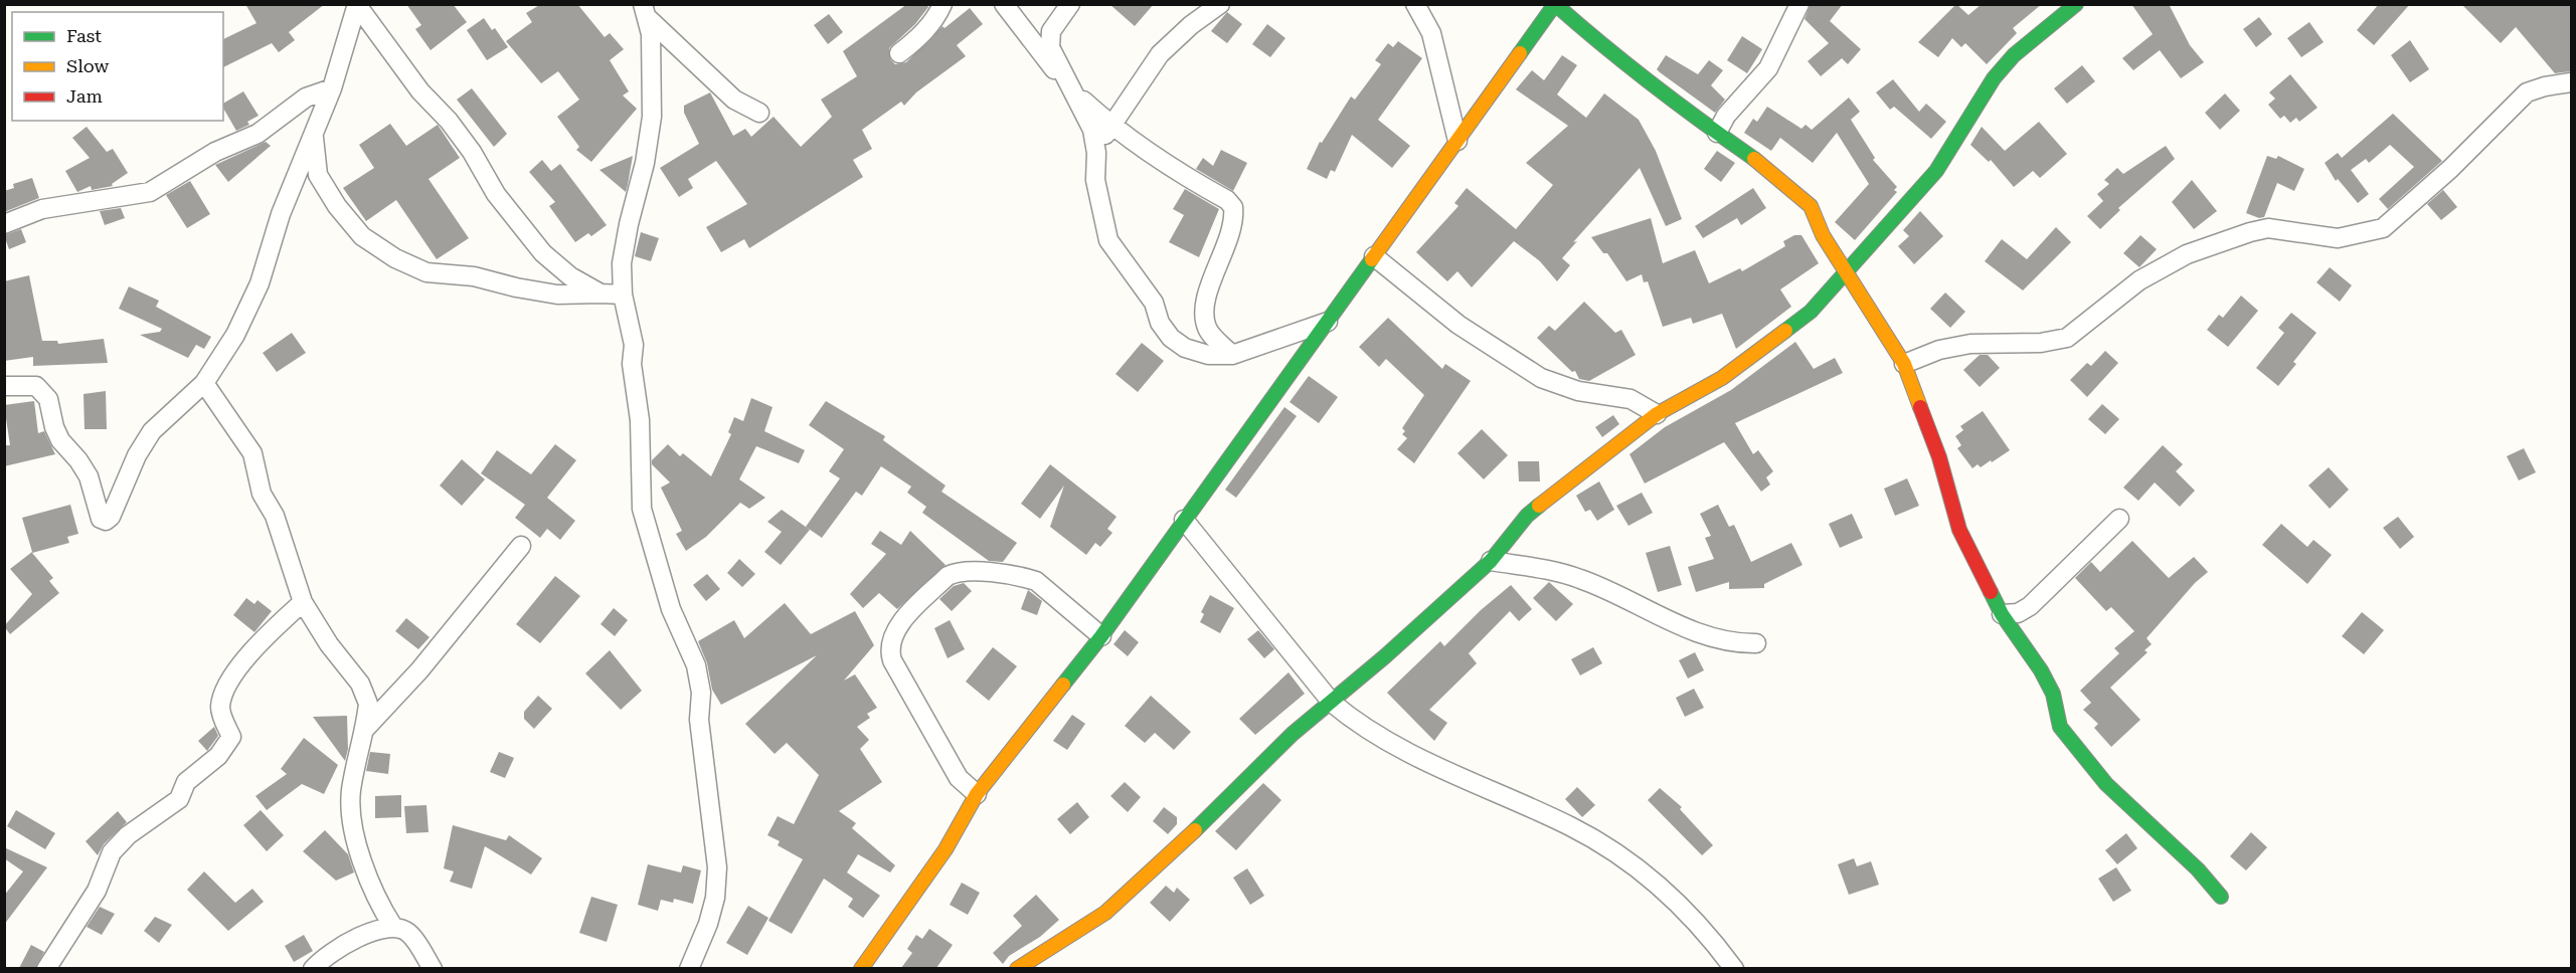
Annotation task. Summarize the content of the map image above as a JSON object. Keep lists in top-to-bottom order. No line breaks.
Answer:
{"legend":["Fast","Slow","Jam"]}
